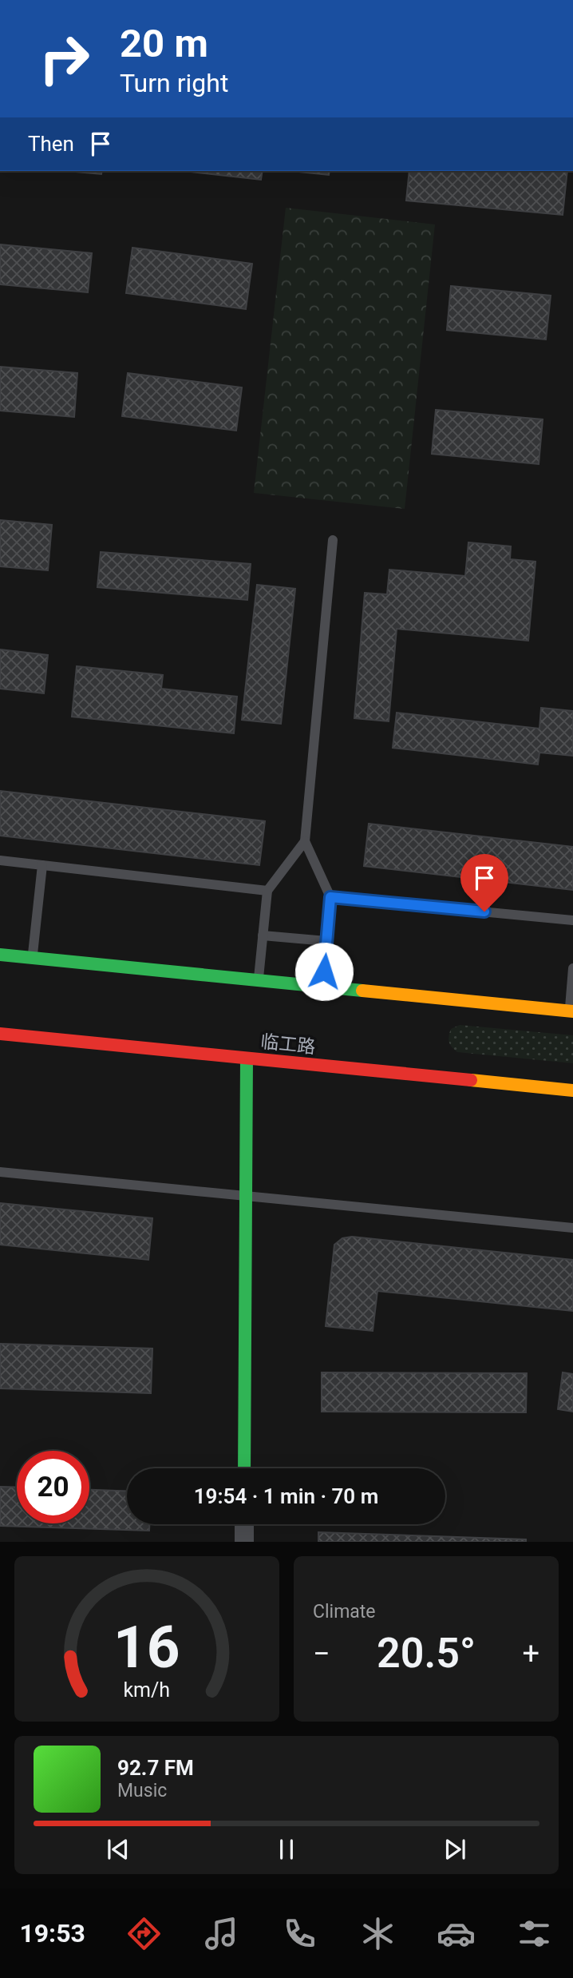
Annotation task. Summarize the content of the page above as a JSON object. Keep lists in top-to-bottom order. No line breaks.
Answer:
{"streets":{"main road":["临工路"]},"page":{"turn":["20 m","Turn right"],"then":"Then","limit":"20","trip":"19:54 · 1 min · 70 m","tile":"Climate","heat":["−","20.5°","+"],"song":["92.7 FM","Music"],"tabs":"19:53","gauge":["16","km/h"]}}
